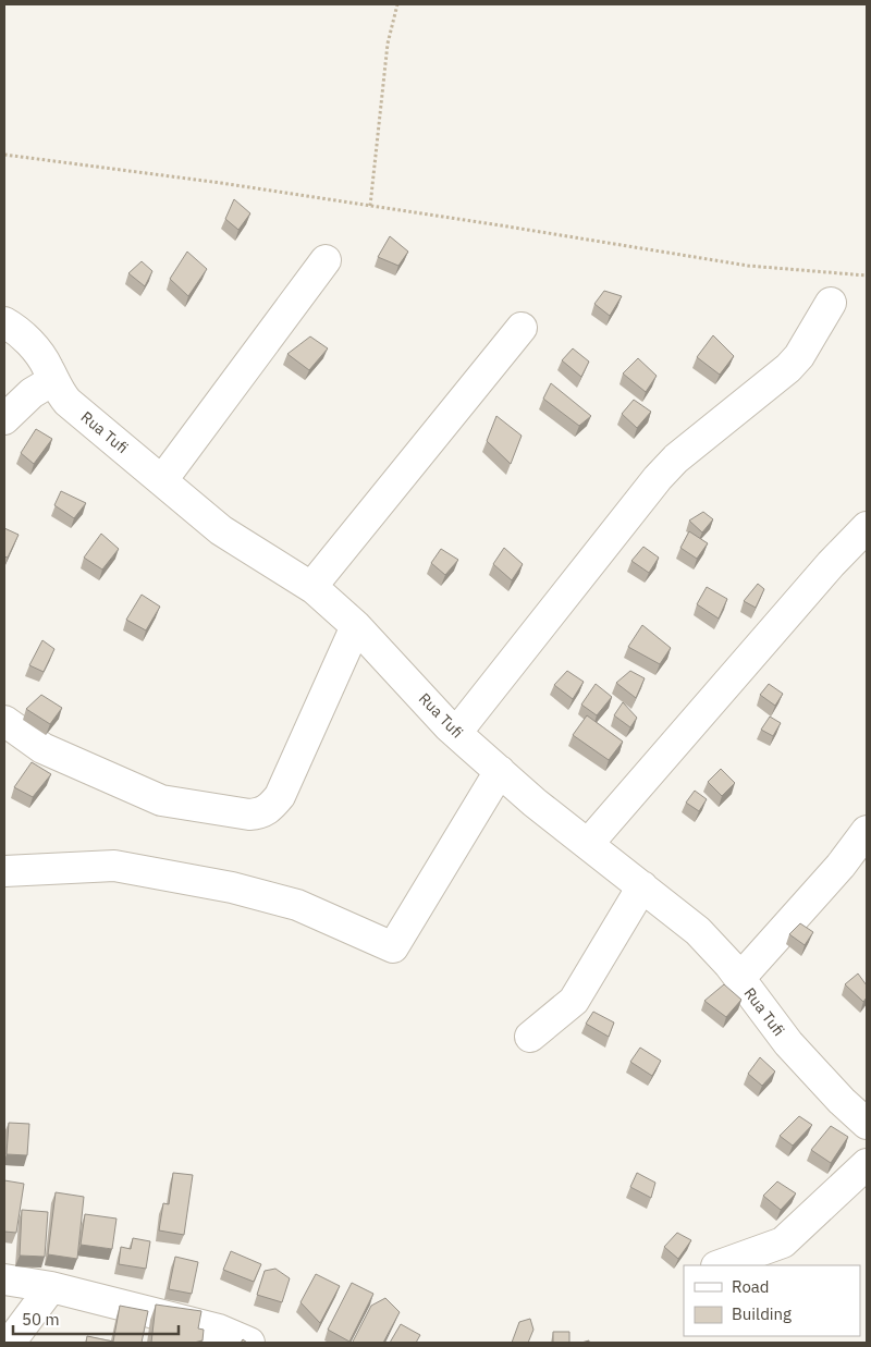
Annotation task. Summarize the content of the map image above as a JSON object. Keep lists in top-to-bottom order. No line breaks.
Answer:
{"streets":{"street":["Rua Tufi"]},"legend":["Road","Building"],"scale_bar":"50 m"}
